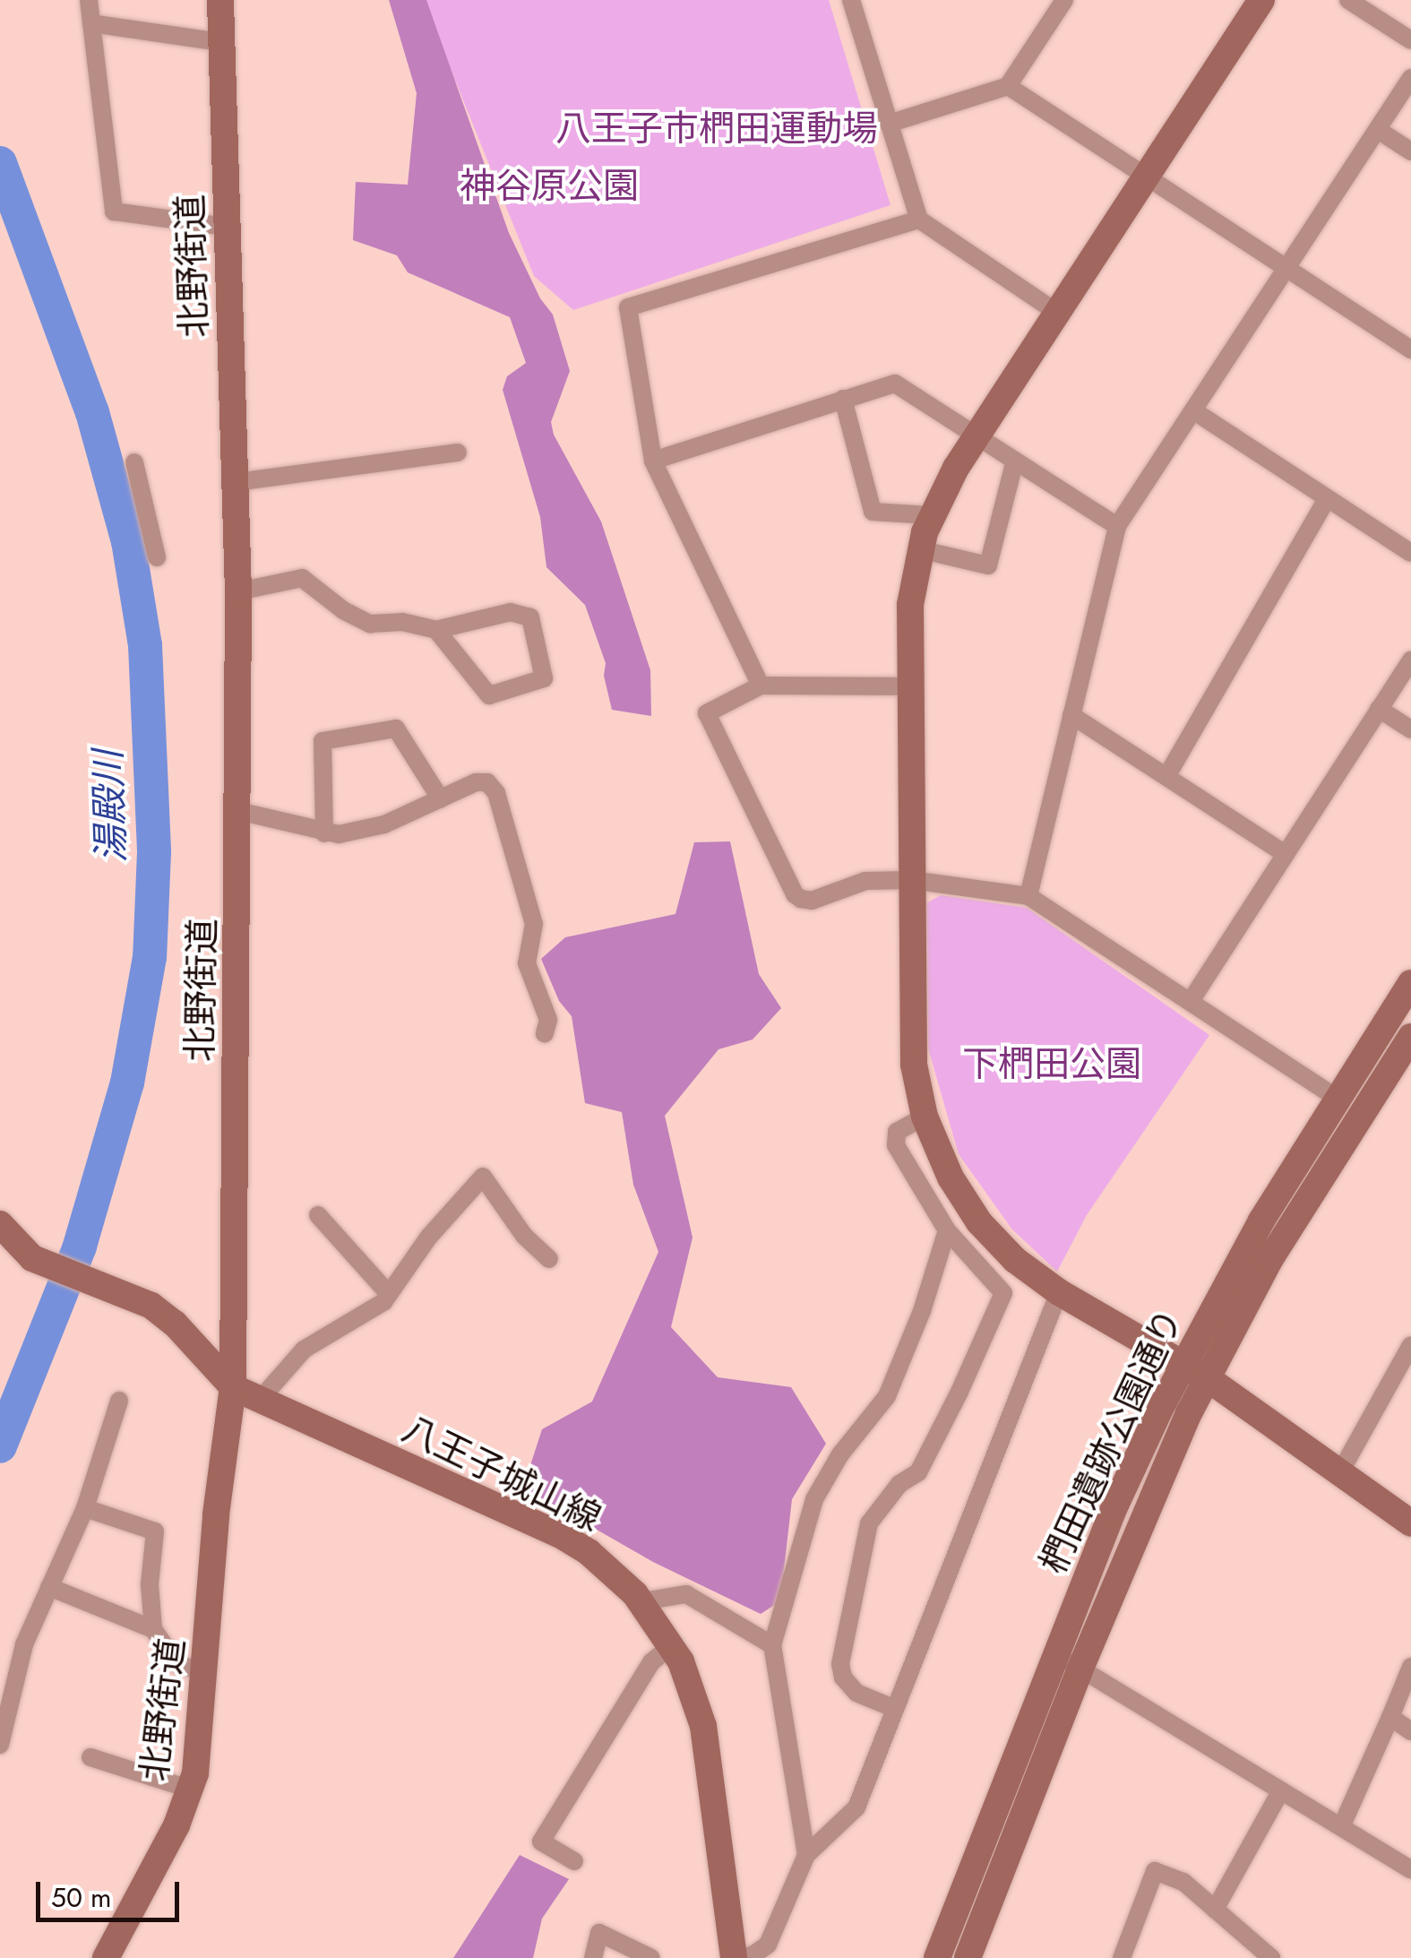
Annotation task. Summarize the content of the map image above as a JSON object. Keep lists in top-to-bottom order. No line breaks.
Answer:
{"streets":{"street":["北野街道","椚田遺跡公園通り","八王子城山線"]},"crossings":[["北野街道","八王子城山線"]],"water":["湯殿川"],"parks":["八王子市椚田運動場","神谷原公園","下椚田公園"],"scale_bar":"50 m"}
